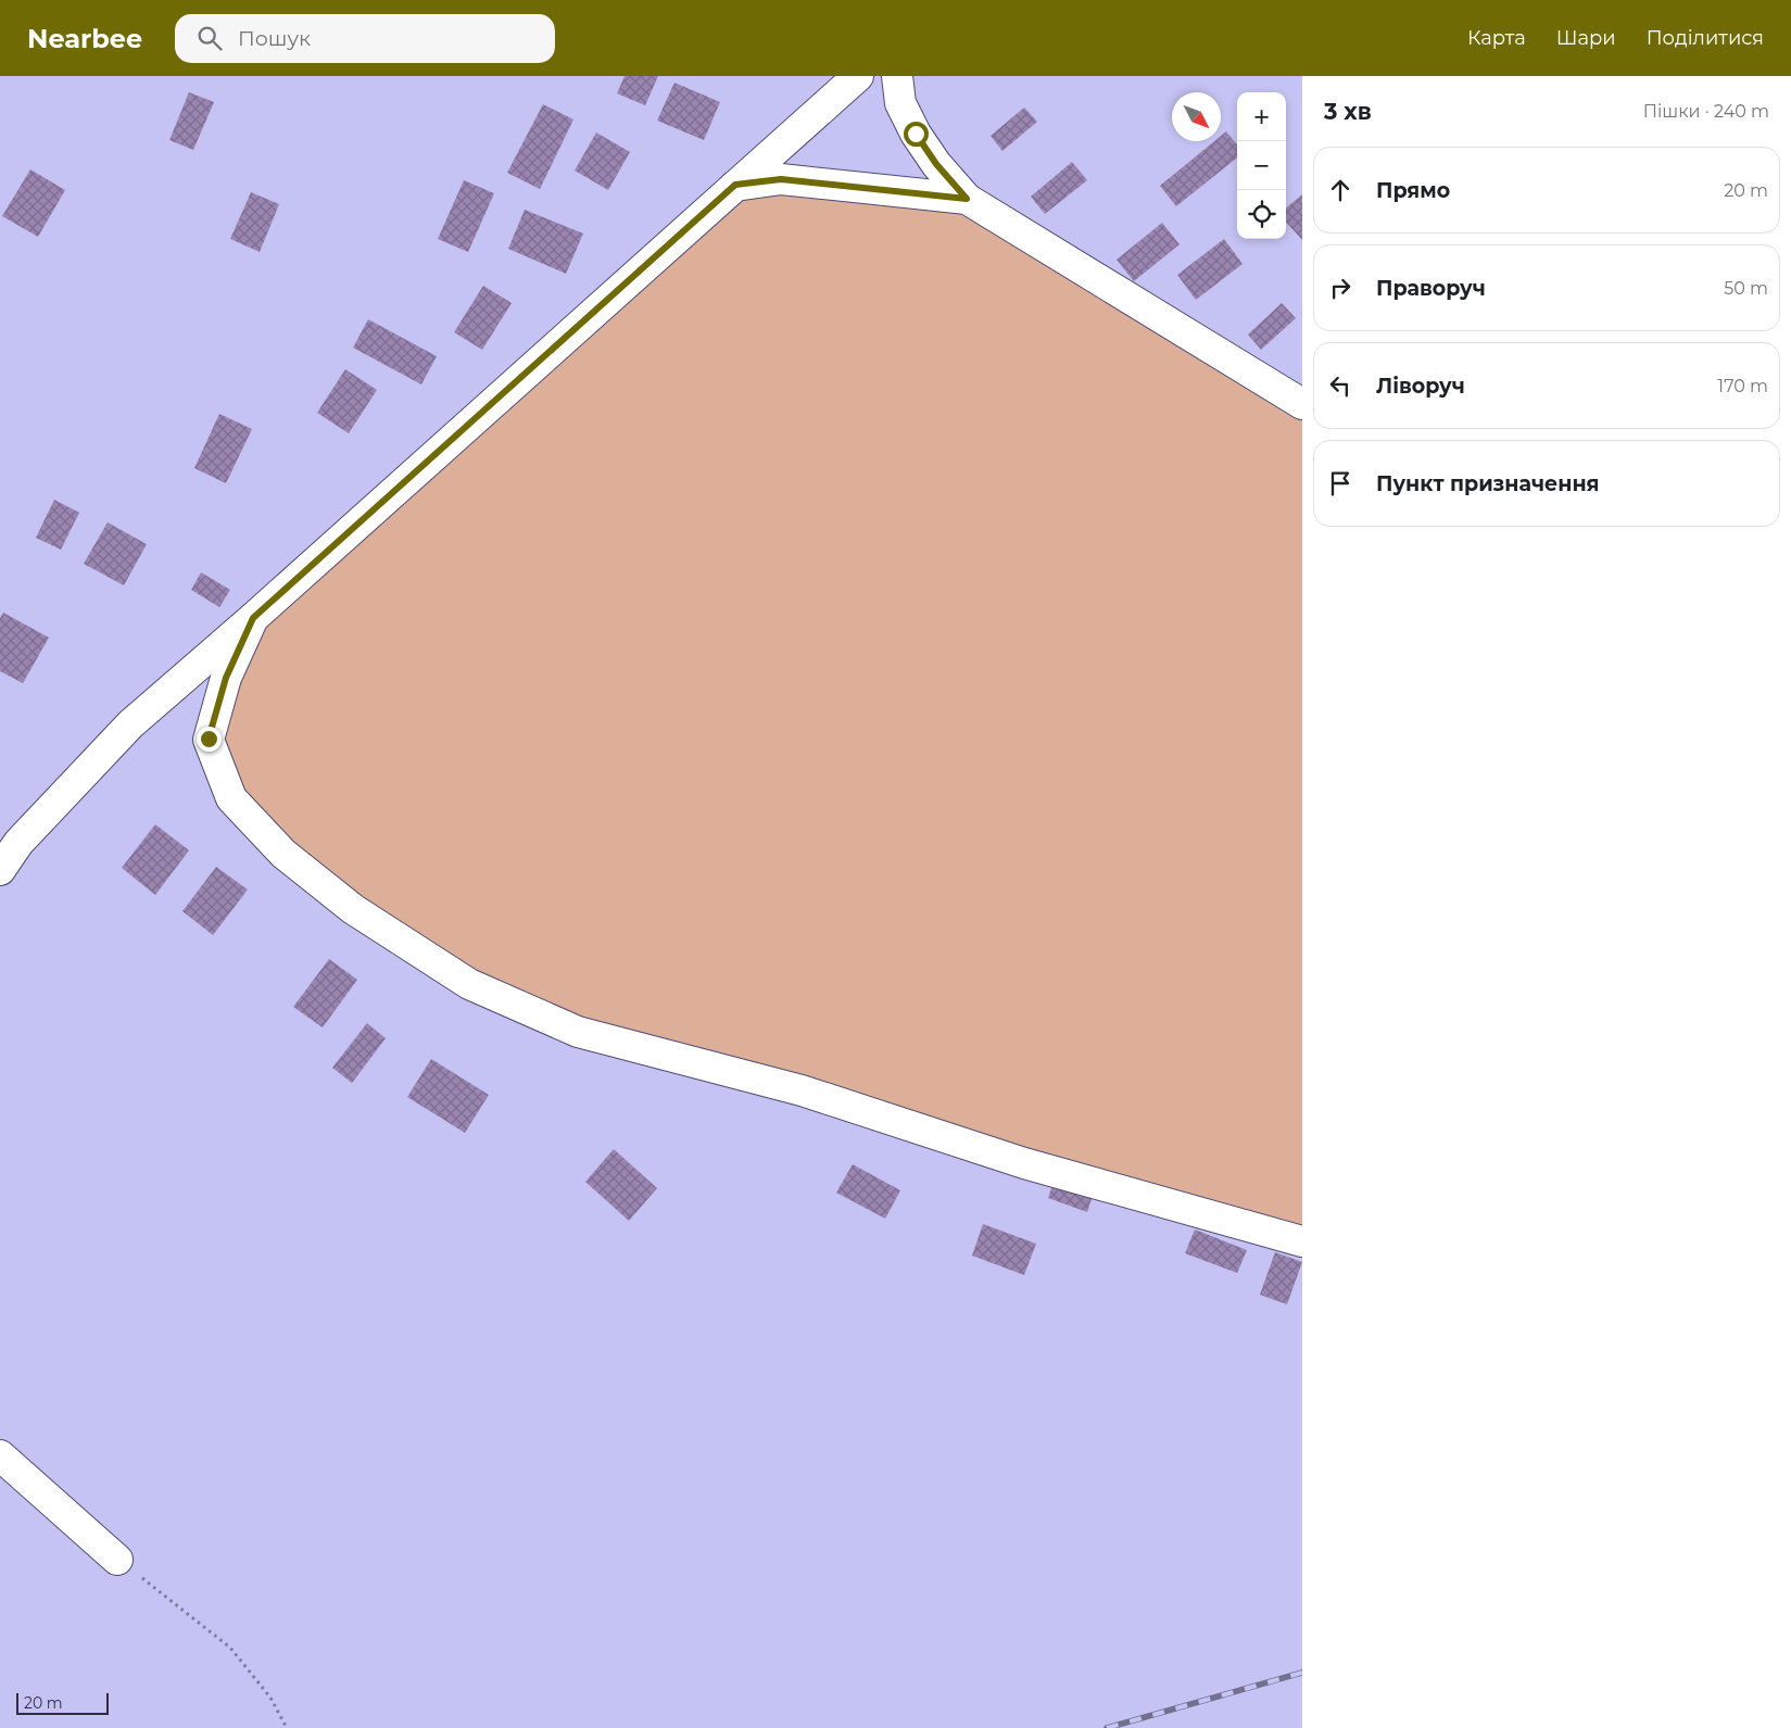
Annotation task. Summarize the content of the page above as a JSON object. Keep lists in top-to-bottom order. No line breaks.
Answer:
{"scale_bar":"20 m","north":"bottom right","page":{"header":"Nearbee","search":"Пошук","nav":["Карта","Шари","Поділитися"],"heading":["3 хв","Пішки · 240 m"],"map_buttons":["+","−"],"list":[["Прямо","20 m"],["Праворуч","50 m"],["Ліворуч","170 m"],"Пункт призначення"],"scale":"20 m"}}
